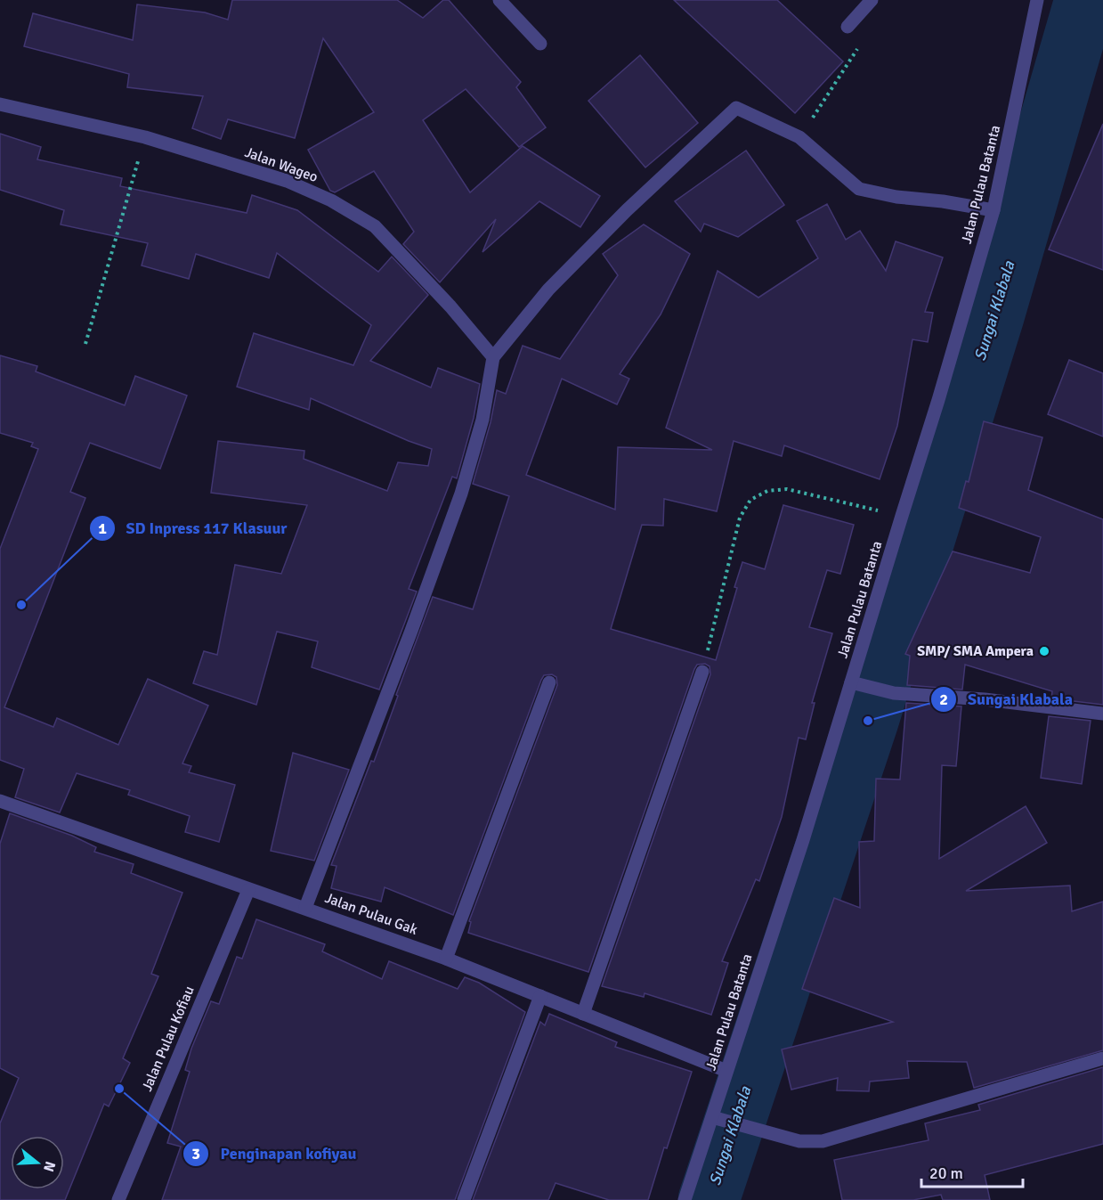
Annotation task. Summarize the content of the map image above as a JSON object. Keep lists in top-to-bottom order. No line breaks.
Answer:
{"streets":{"street":["Jalan Wageo","Jalan Pulau Batanta","Jalan Pulau Gak","Jalan Pulau Kofiau"]},"crossings":[["Jalan Pulau Batanta","Jalan Pulau Gak"],["Jalan Pulau Gak","Jalan Pulau Kofiau"]],"water":["Sungai Klabala"],"places":["SD Inpress 117 Klasuur","SMP/ SMA Ampera","Sungai Klabala","Penginapan kofiyau"],"scale_bar":"20 m","north":"right"}
